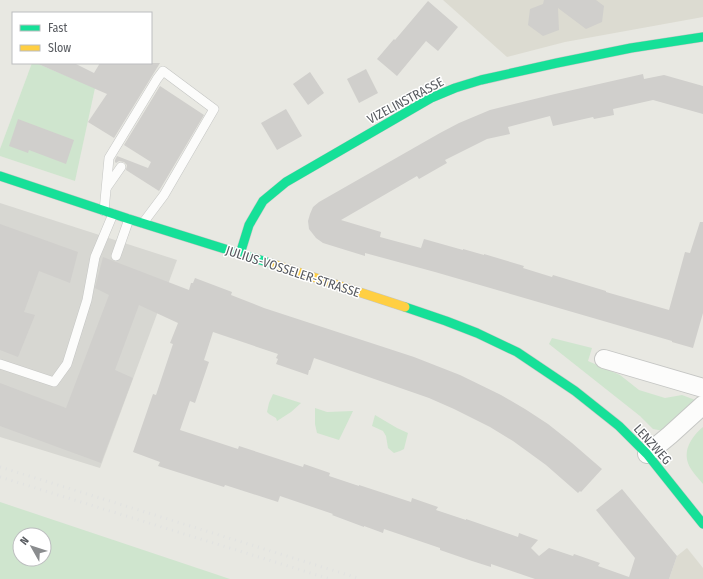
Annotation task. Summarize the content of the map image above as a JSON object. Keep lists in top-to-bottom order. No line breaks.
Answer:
{"streets":{"street":["VIZELINSTRASSE","JULIUS-VOSSELER-STRASSE","LENZWEG"]},"crossings":[["VIZELINSTRASSE","JULIUS-VOSSELER-STRASSE"],["JULIUS-VOSSELER-STRASSE","LENZWEG"]],"legend":["Fast","Slow"],"north":"top left"}
